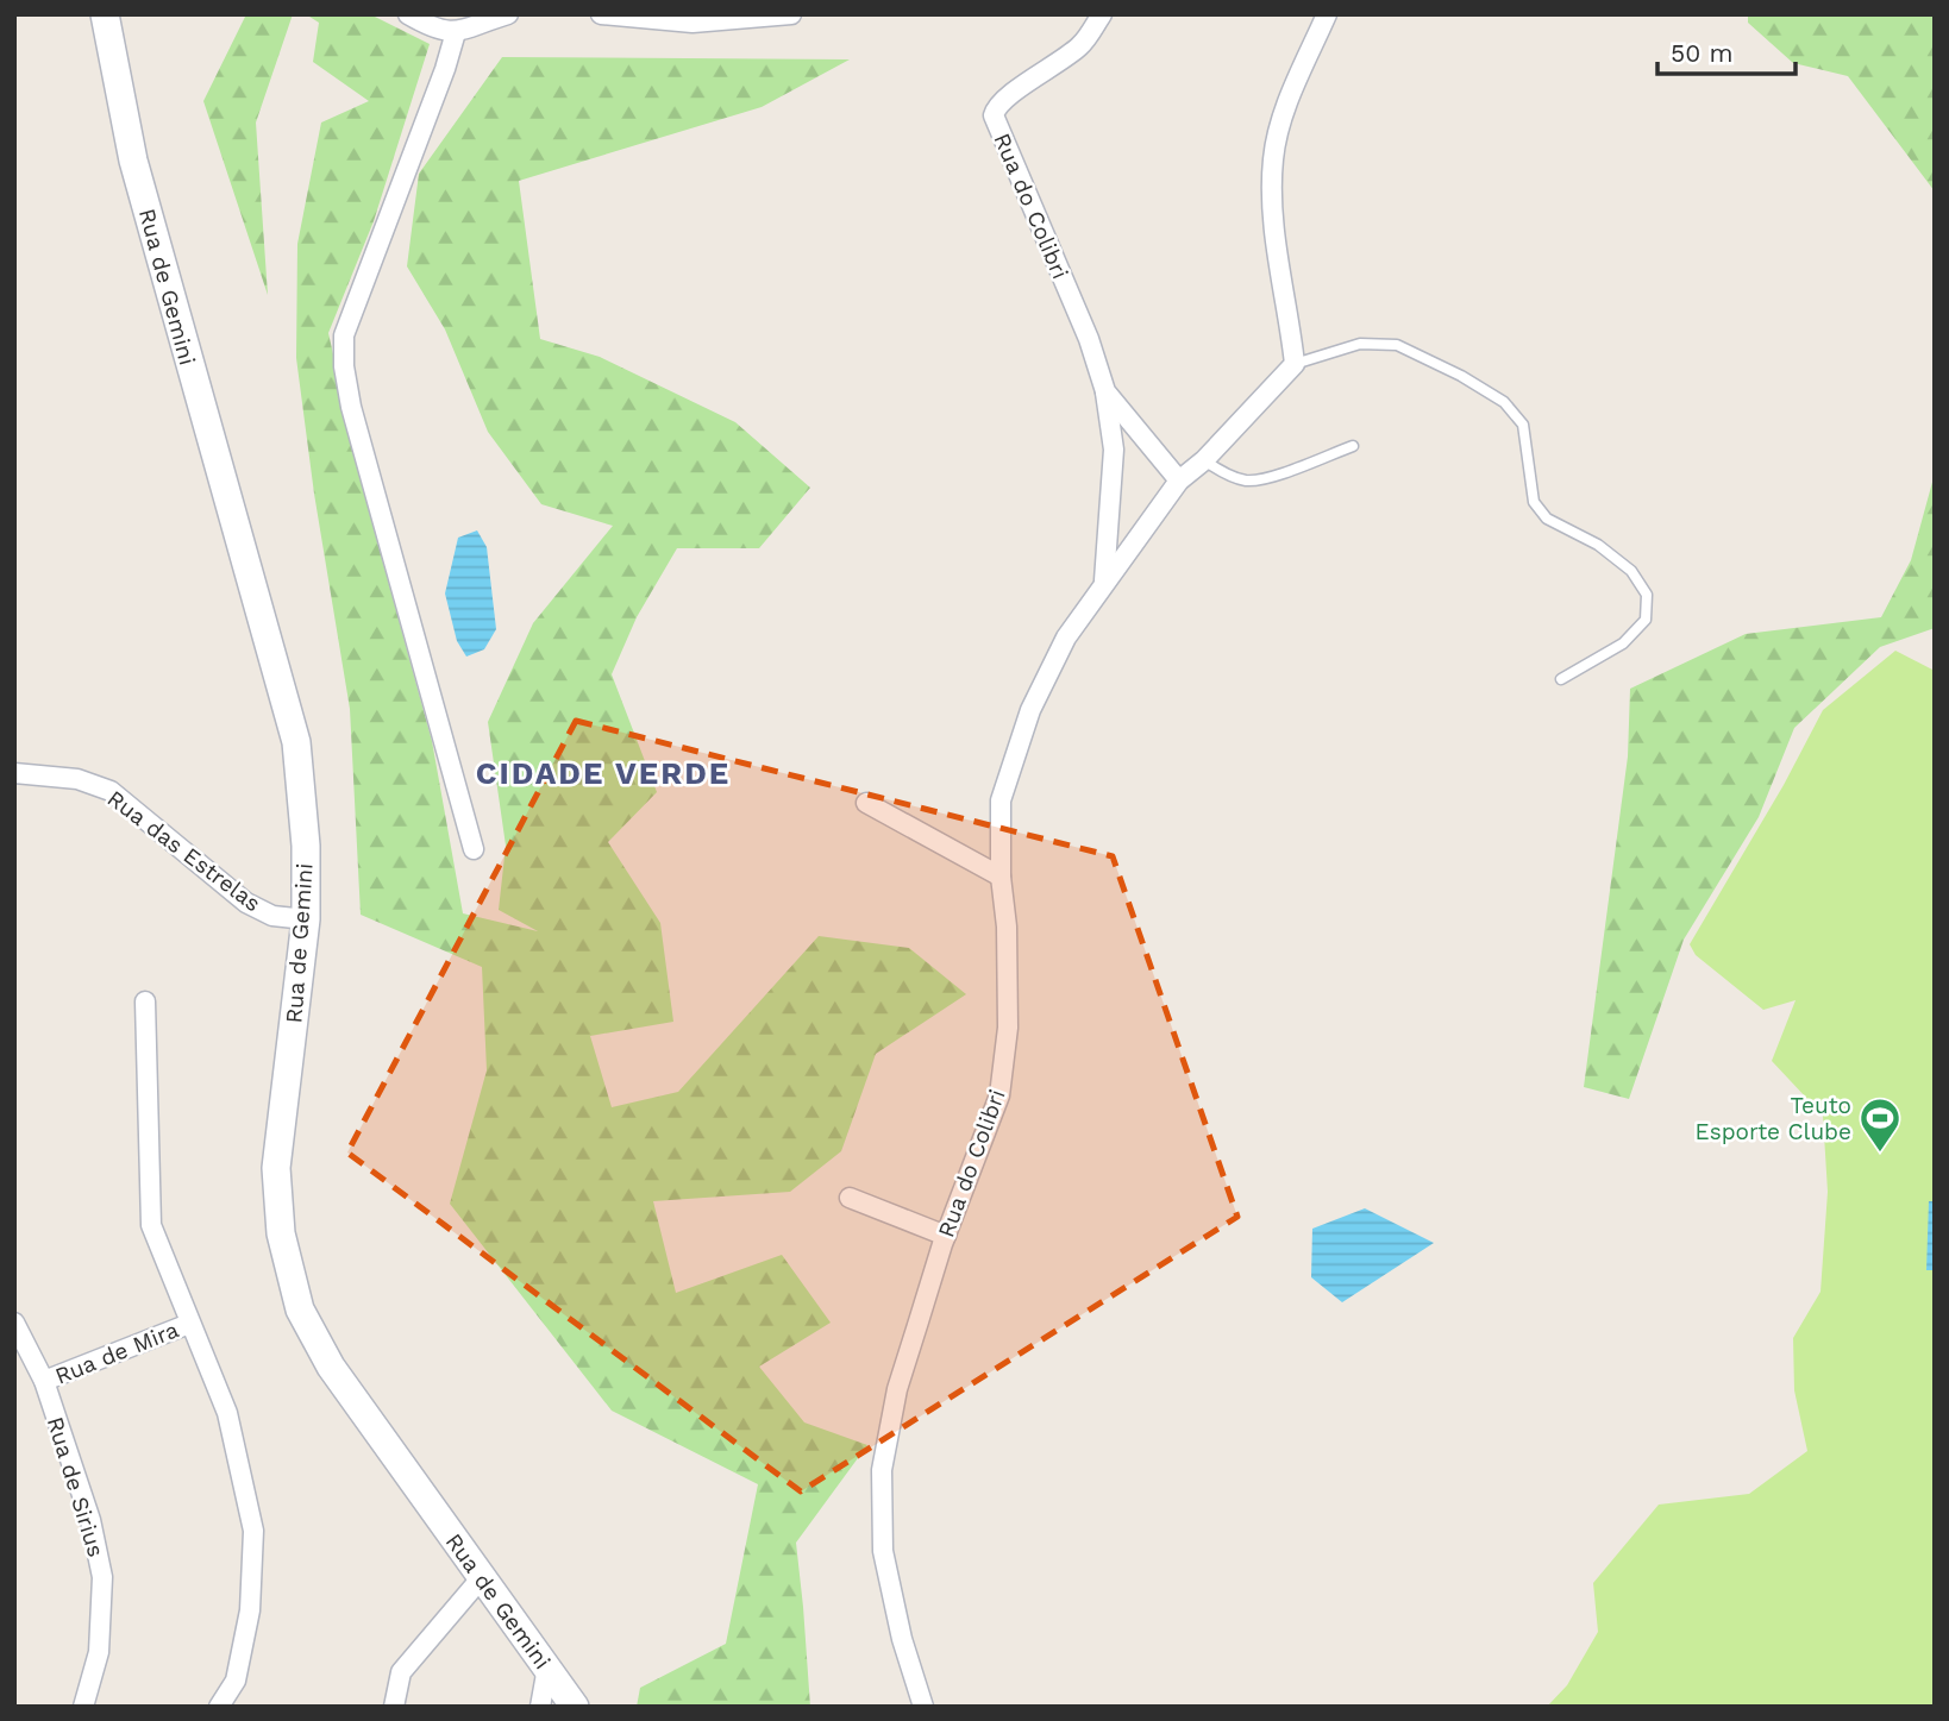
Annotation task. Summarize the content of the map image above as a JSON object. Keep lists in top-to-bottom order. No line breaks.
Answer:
{"streets":{"street":["Rua do Colibri","Rua de Gemini","Rua das Estrelas","Rua de Mira","Rua de Sirius"]},"crossings":[["Rua de Gemini","Rua das Estrelas"],["Rua de Mira","Rua de Sirius"]],"districts":["CIDADE VERDE"],"places":{"sports":["Teuto Esporte Clube"]},"scale_bar":"50 m"}
